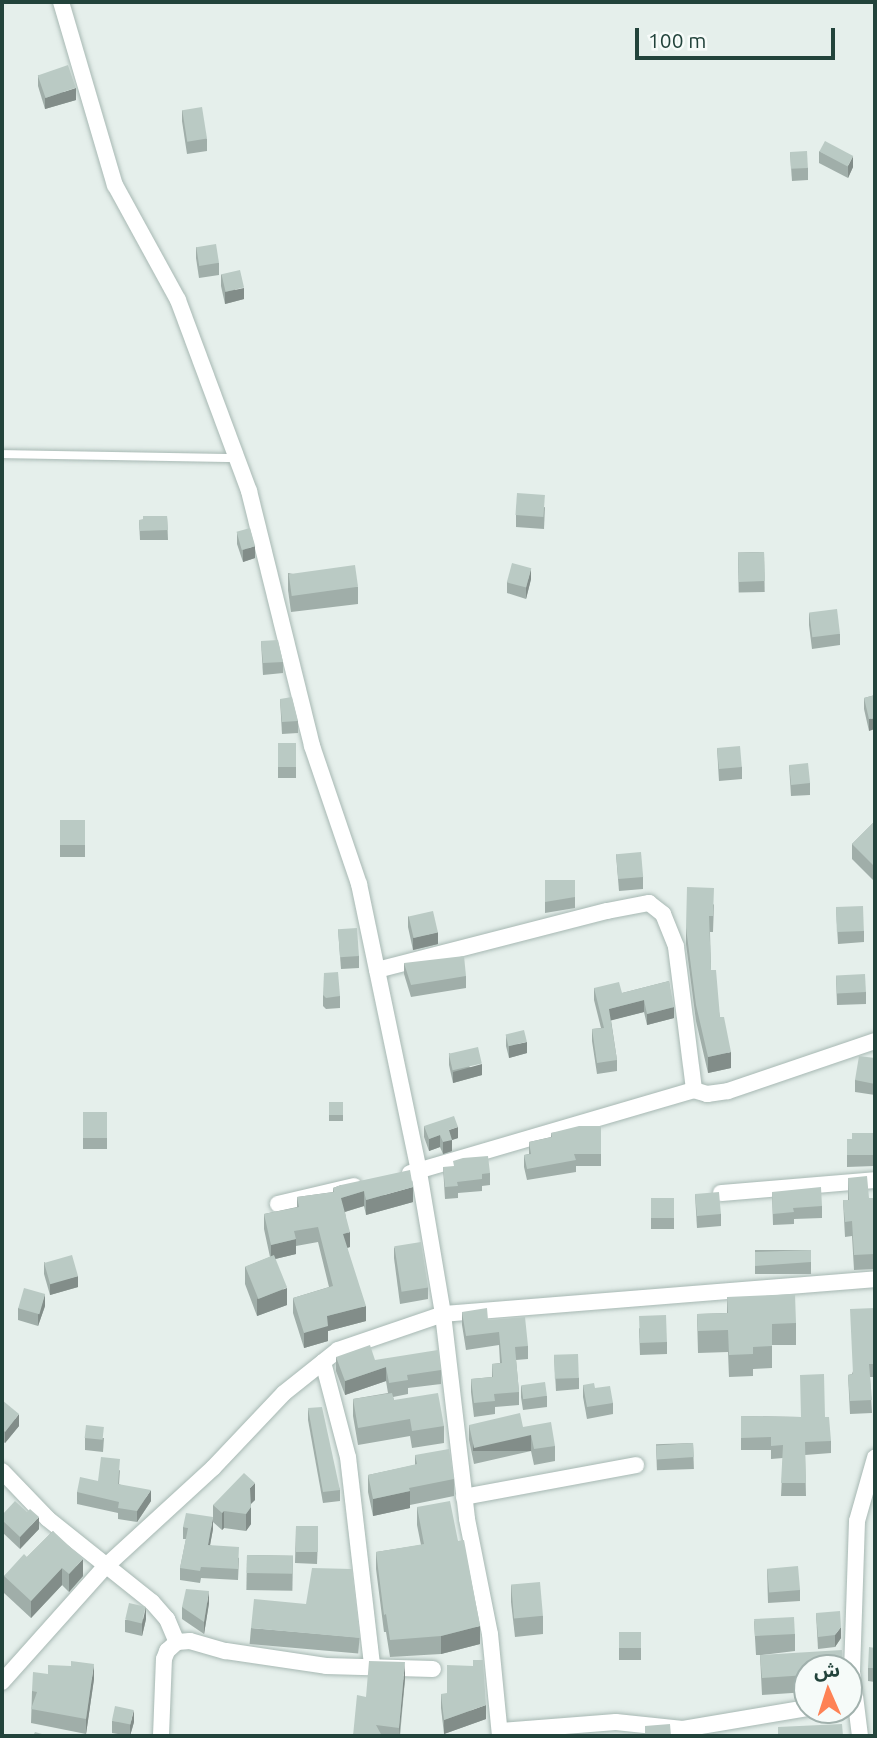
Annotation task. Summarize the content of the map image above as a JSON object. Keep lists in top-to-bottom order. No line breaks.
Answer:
{"scale_bar":"100 m","north":"top"}
